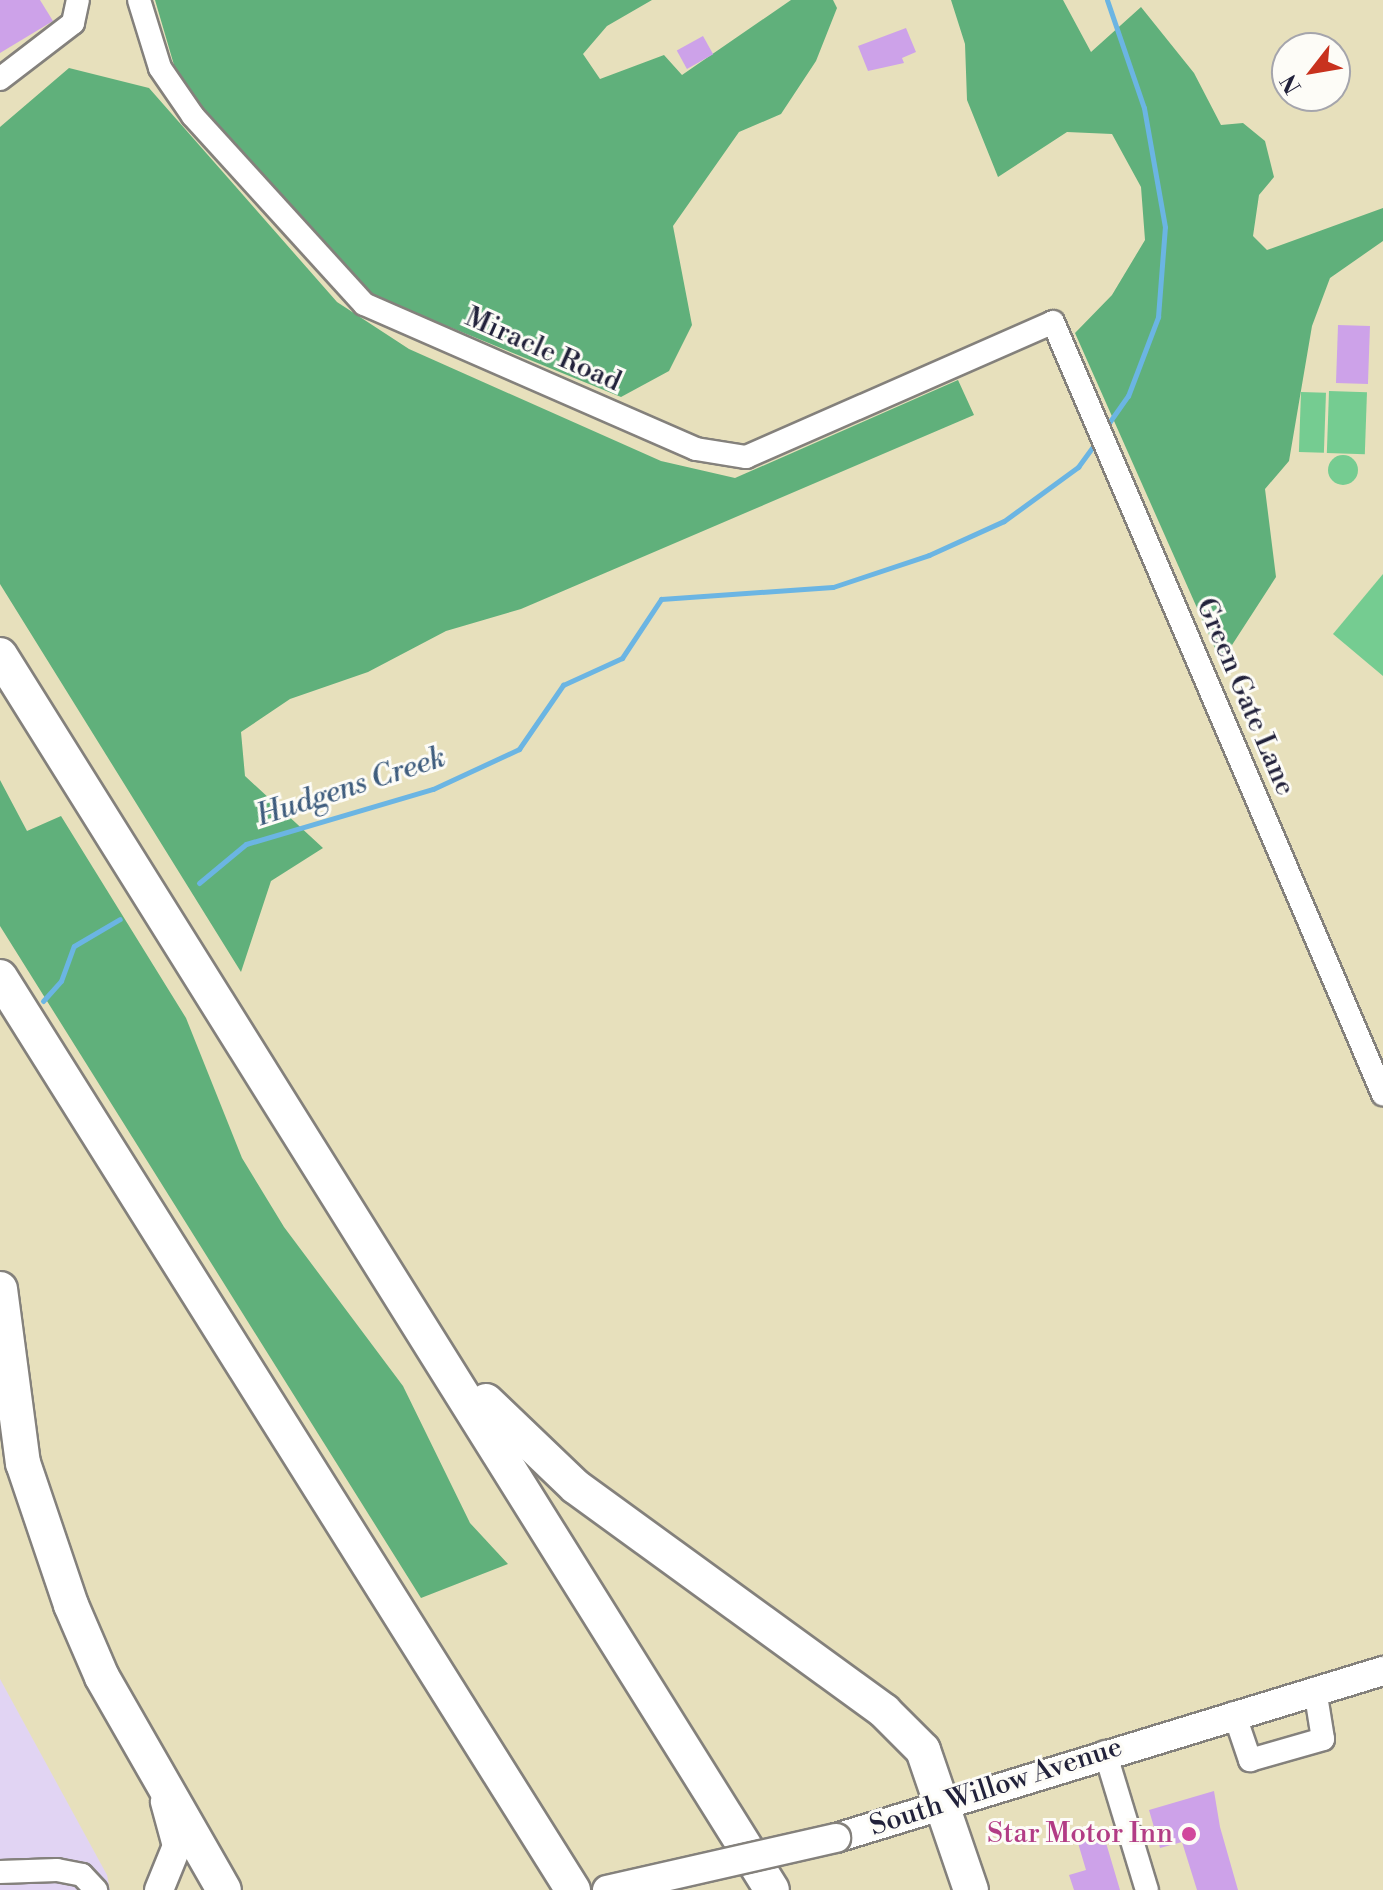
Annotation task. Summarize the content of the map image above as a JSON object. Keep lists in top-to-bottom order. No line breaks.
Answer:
{"streets":{"main road":["South Willow Avenue"],"street":["Miracle Road","Green Gate Lane"]},"crossings":[["Miracle Road","Green Gate Lane"]],"water":["Hudgens Creek"],"places":["Star Motor Inn"],"north":"bottom left"}
